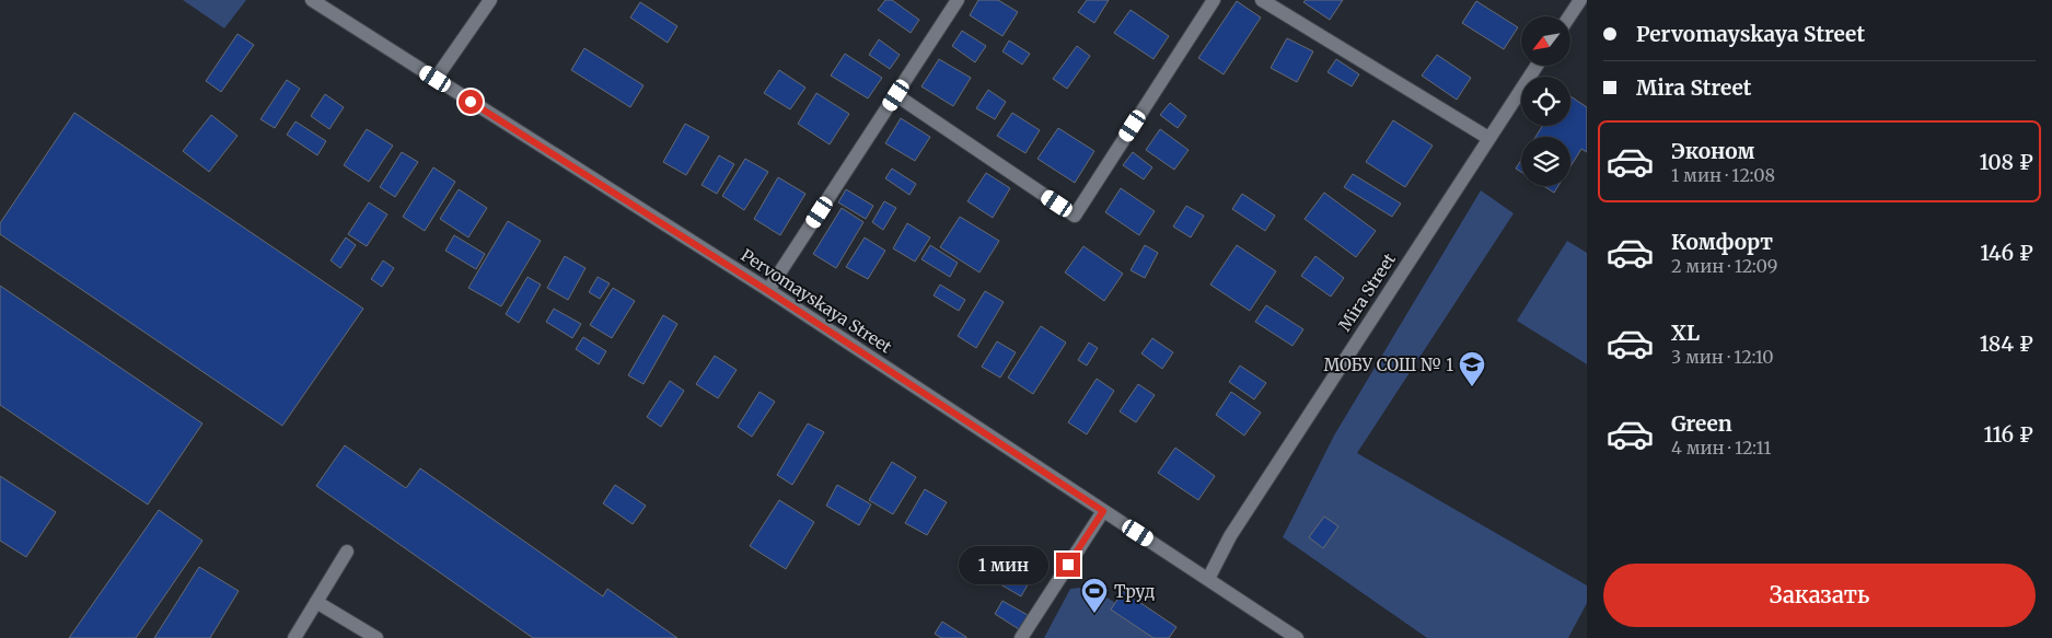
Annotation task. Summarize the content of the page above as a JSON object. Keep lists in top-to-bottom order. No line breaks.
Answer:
{"streets":{"street":["Mira Street","Pervomayskaya Street"]},"crossings":[["Mira Street","Pervomayskaya Street"]],"places":{"school or university":["МОБУ СОШ № 1"],"sports":["Труд"]},"north":"bottom left","page":{"banner":["Pervomayskaya Street","Mira Street"],"list":[{"name":"Эконом","note":"1 мин · 12:08","value":"108 ₽"},{"name":"Комфорт","note":"2 мин · 12:09","value":"146 ₽"},{"name":"XL","note":"3 мин · 12:10","value":"184 ₽"},{"name":"Green","note":"4 мин · 12:11","value":"116 ₽"}],"bubble":"1 мин","buttons":"Заказать"}}
